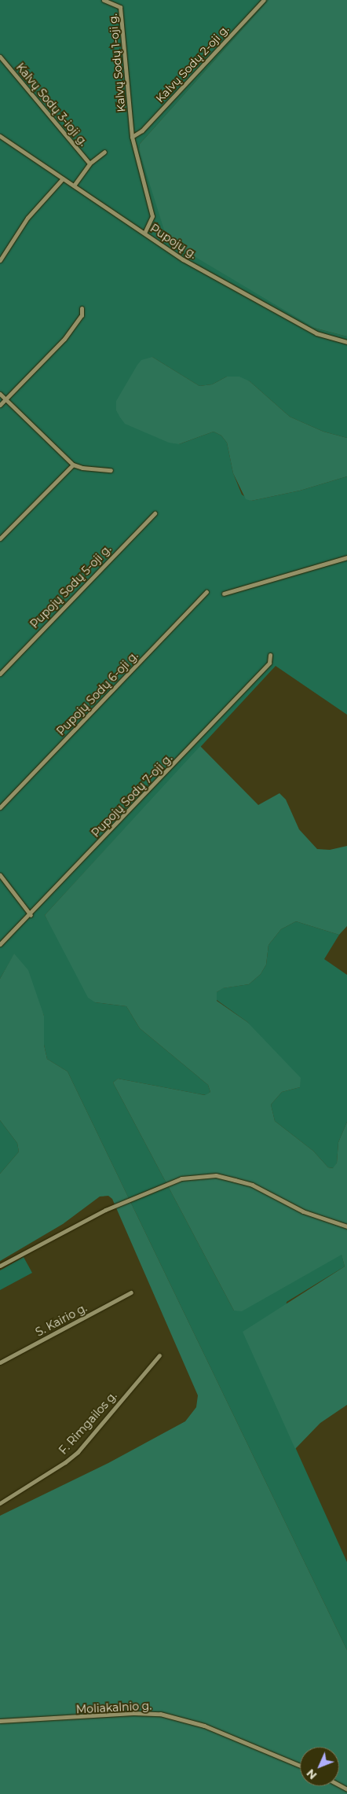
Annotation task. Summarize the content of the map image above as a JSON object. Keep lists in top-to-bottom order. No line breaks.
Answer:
{"streets":{"street":["Kalvų Sodų 1-oji g.","Kalvų Sodų 2-oji g.","Kalvų Sodų 3-ioji g.","Pupojų g.","Pupojų Sodų 5-oji g.","Pupojų Sodų 6-oji g.","Pupojų Sodų 7-oji g.","S. Kairio g.","F. Rimgailos g.","Moliakalnio g."]},"crossings":[["Kalvų Sodų 1-oji g.","Kalvų Sodų 2-oji g."]],"north":"bottom left"}
